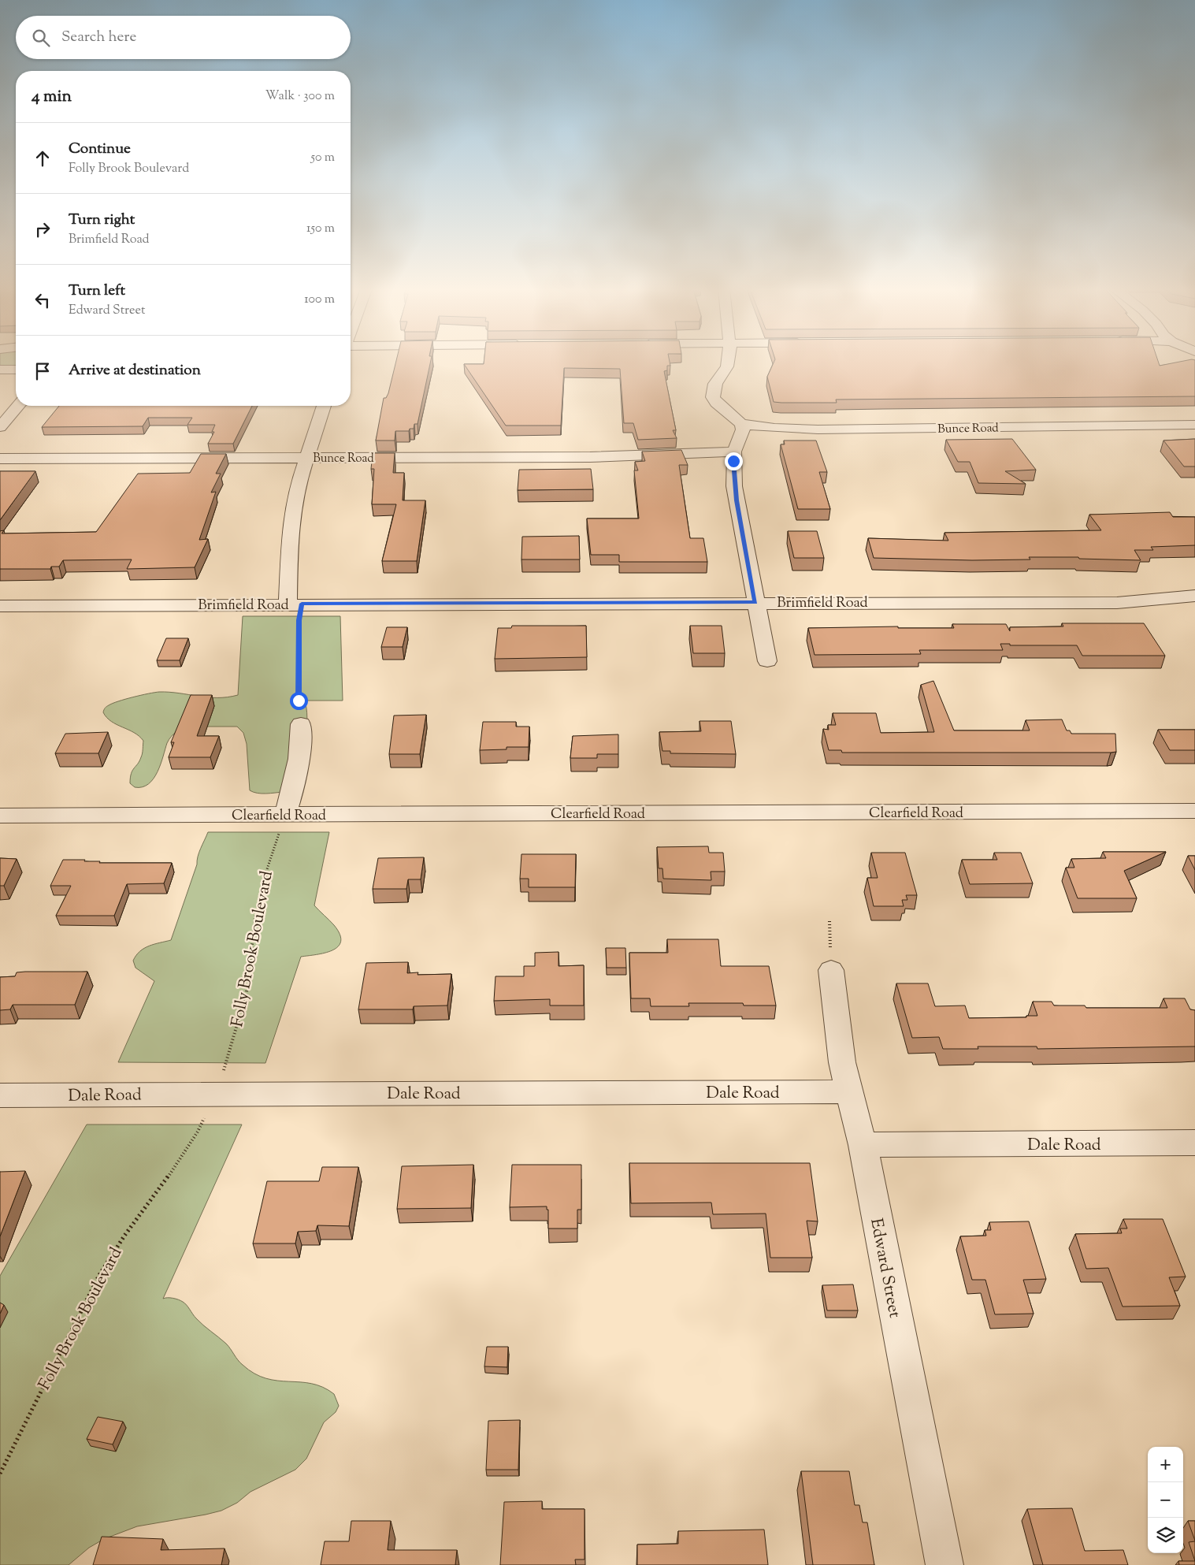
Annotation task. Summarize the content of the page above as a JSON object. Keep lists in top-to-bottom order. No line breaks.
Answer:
{"streets":{"street":["Bunce Road","Brimfield Road","Clearfield Road","Dale Road","Edward Street"],"path":["Folly Brook Boulevard"]},"crossings":[["Clearfield Road","Folly Brook Boulevard"],["Folly Brook Boulevard","Dale Road"],["Dale Road","Edward Street"]],"page":{"search":"Search here","heading":["4 min","Walk · 300 m"],"list":[["Continue","Folly Brook Boulevard","50 m"],["Turn right","Brimfield Road","150 m"],["Turn left","Edward Street","100 m"],"Arrive at destination"],"map_buttons":["+","−"]}}
